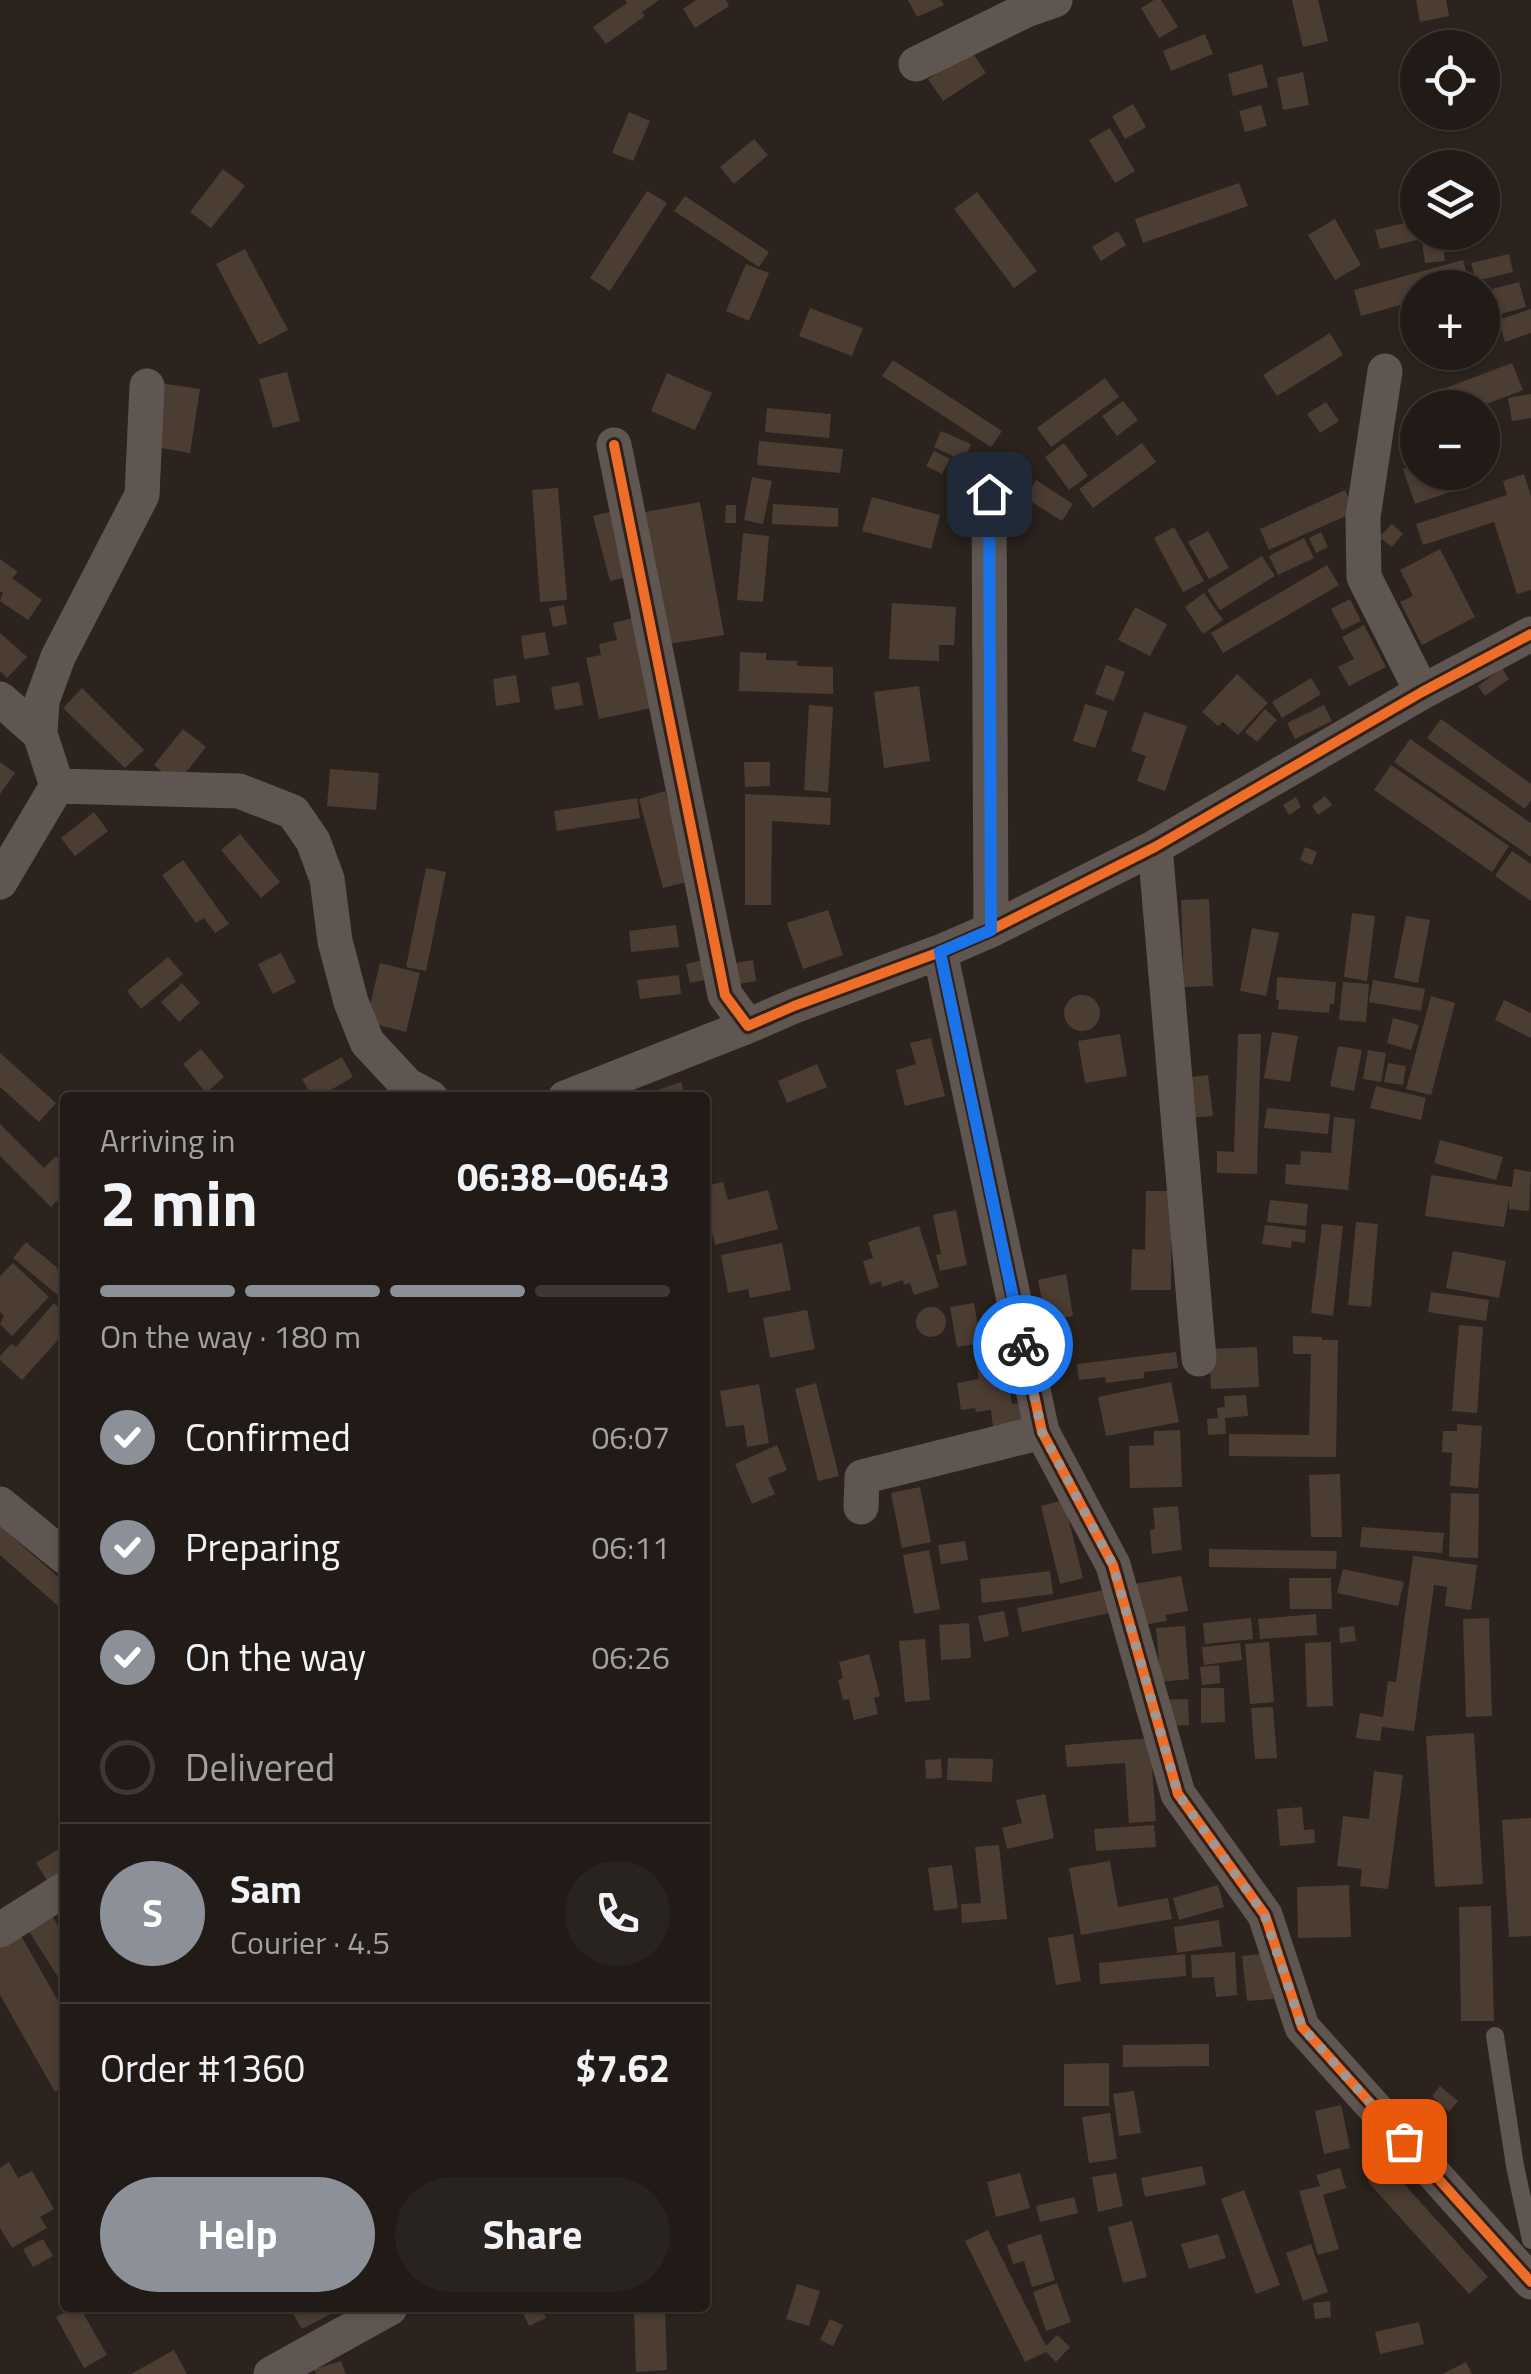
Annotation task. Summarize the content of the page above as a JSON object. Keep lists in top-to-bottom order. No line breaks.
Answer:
{"page":{"map_buttons":["+","−"],"heading":["2 min","Arriving in","06:38–06:43"],"panel":["Sam","Courier · 4.5","Order #1360","$7.62"],"bar":"On the way · 180 m","list":[["Confirmed","06:07"],["Preparing","06:11"],["On the way","06:26"],"Delivered"],"round":"S","buttons":["Help","Share"]}}
